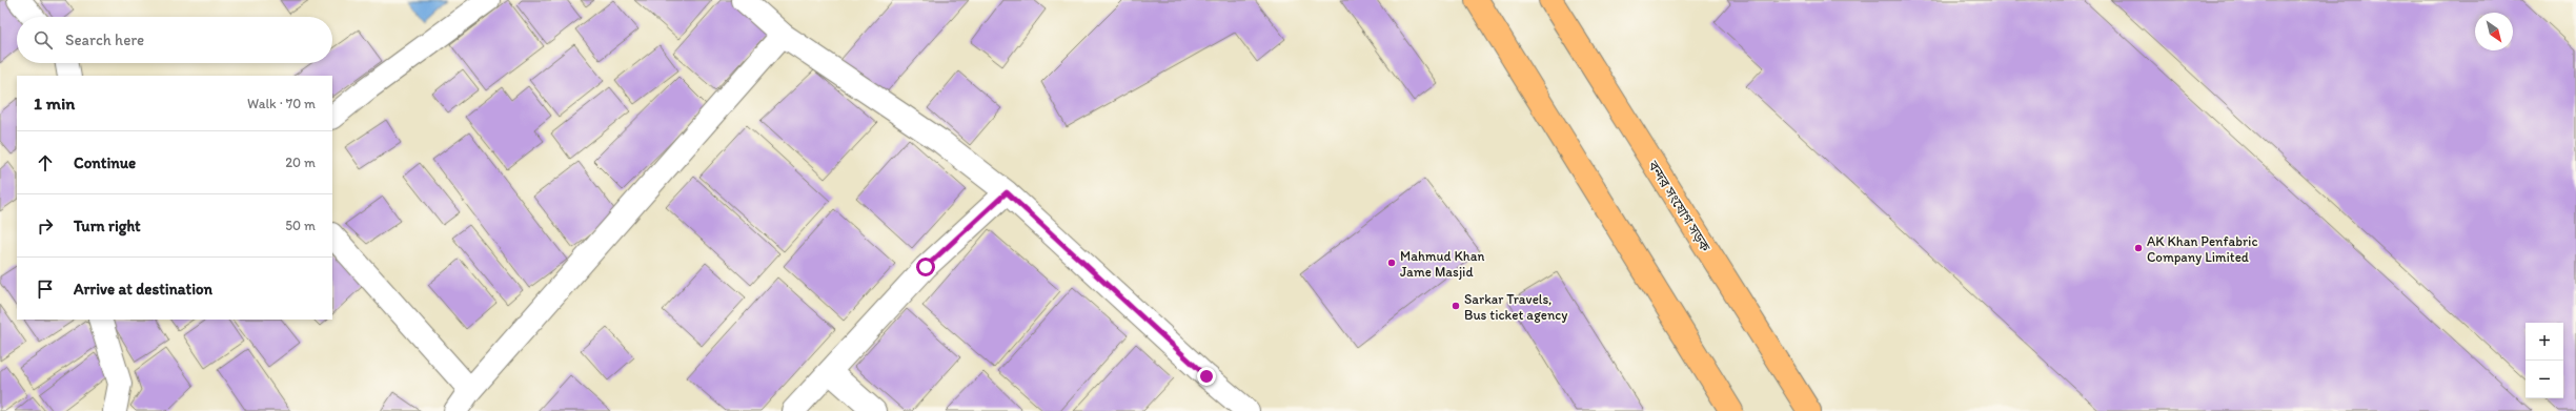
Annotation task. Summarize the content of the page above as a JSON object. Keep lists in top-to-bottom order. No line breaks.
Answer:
{"streets":{"highway":["বন্দর সংযোগ সড়ক"]},"places":["AK Khan Penfabric Company Limited","Mahmud Khan Jame Masjid","Sarkar Travels, Bus ticket agency"],"north":"bottom right","page":{"search":"Search here","heading":["1 min","Walk · 70 m"],"list":[["Continue","20 m"],["Turn right","50 m"],"Arrive at destination"],"map_buttons":["+","−"]}}
